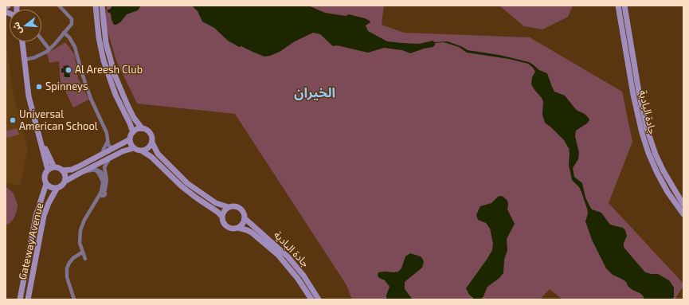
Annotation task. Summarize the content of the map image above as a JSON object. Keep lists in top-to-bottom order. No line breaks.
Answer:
{"streets":{"street":["جادة البادية","Gateway Avenue"]},"districts":["الخيران"],"places":["Al Areesh Club","Spinneys","Universal American School"],"north":"left"}
